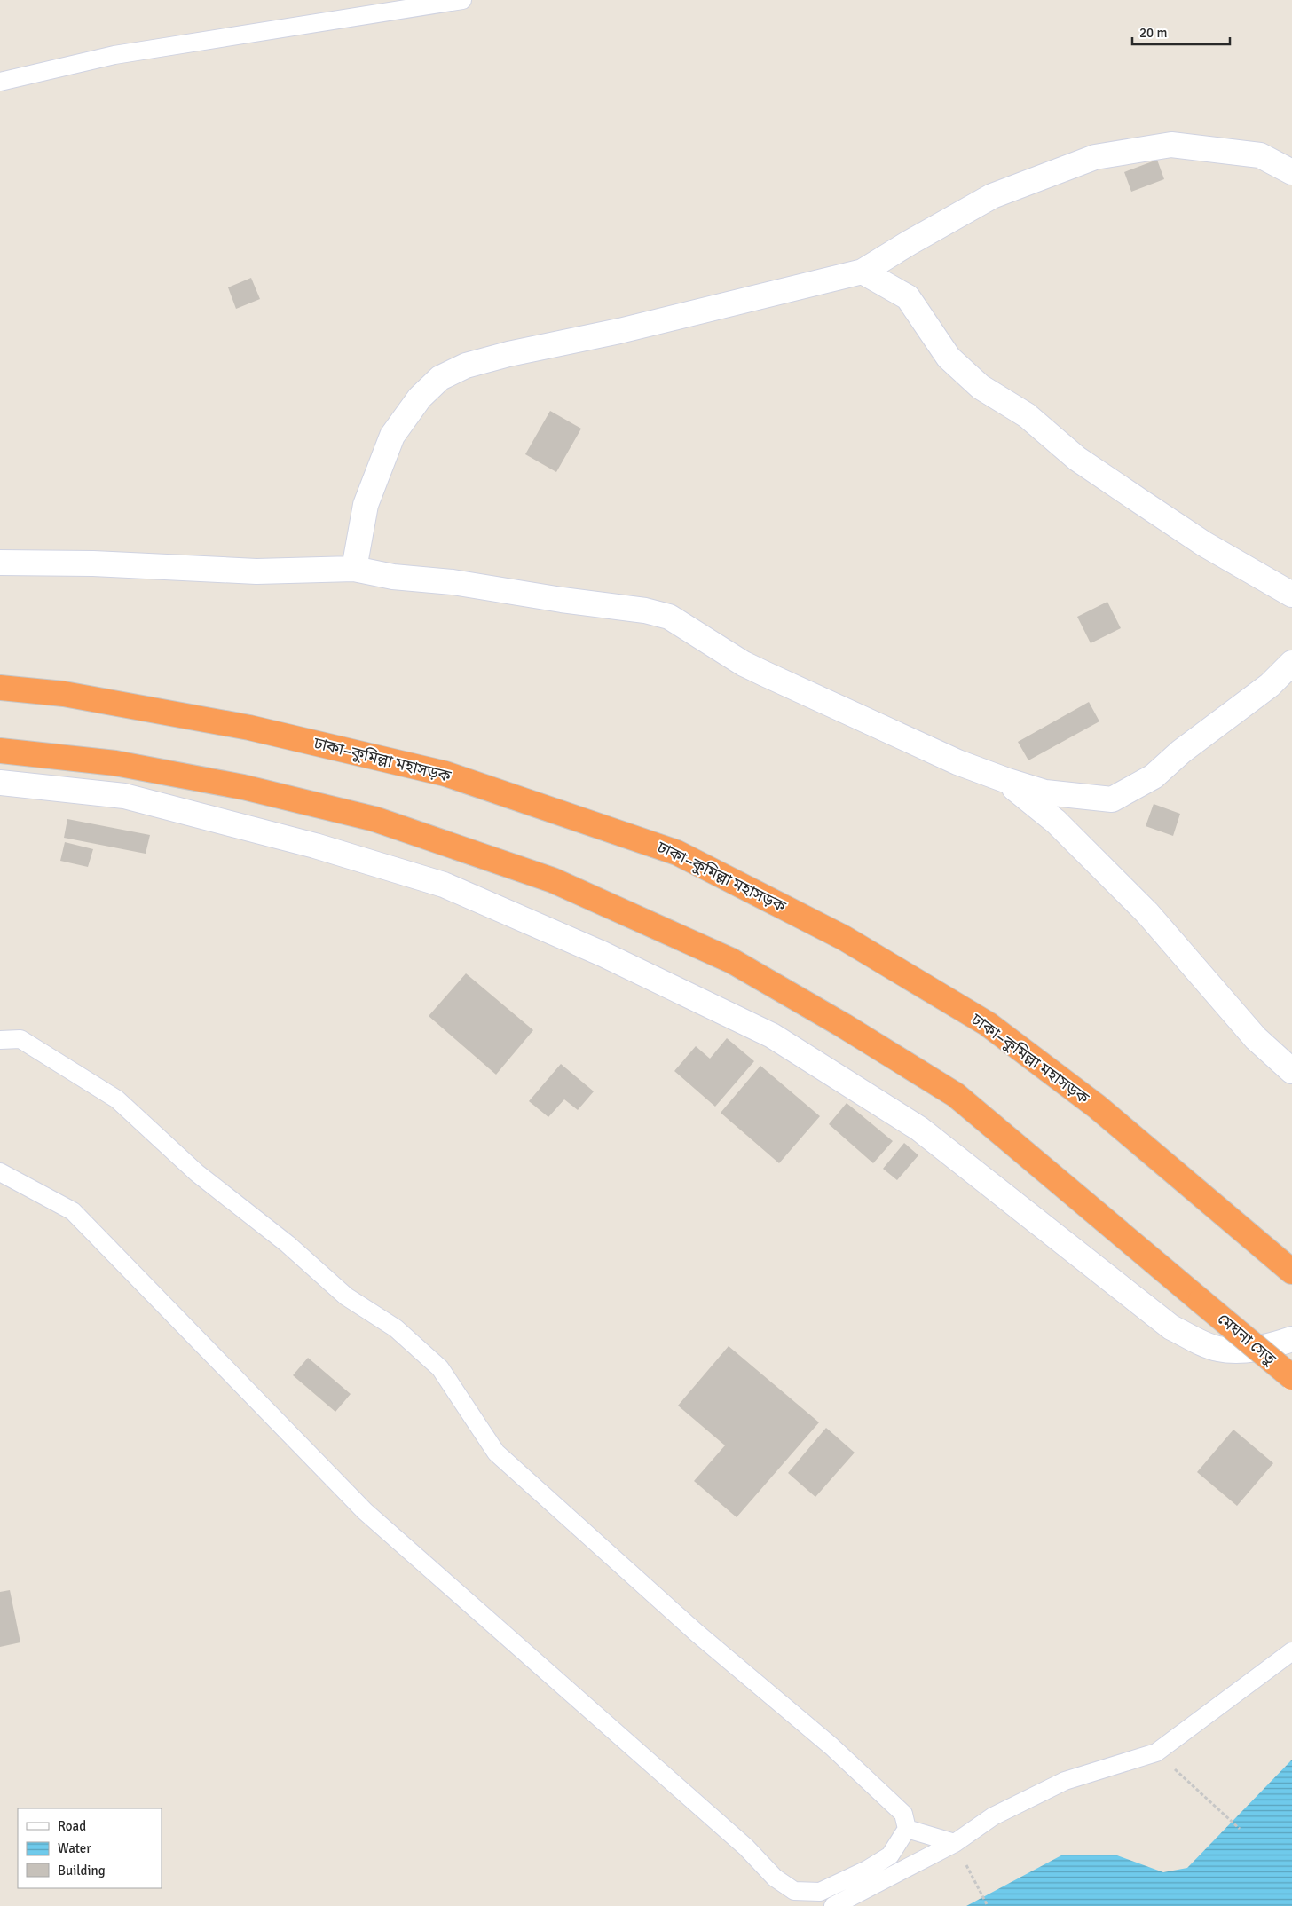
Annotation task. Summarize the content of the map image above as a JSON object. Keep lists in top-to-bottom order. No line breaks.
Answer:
{"streets":{"highway":["ঢাকা–কুমিল্লা মহাসড়ক","মেঘনা সেতু"]},"legend":["Road","Water","Building"],"scale_bar":"20 m"}
